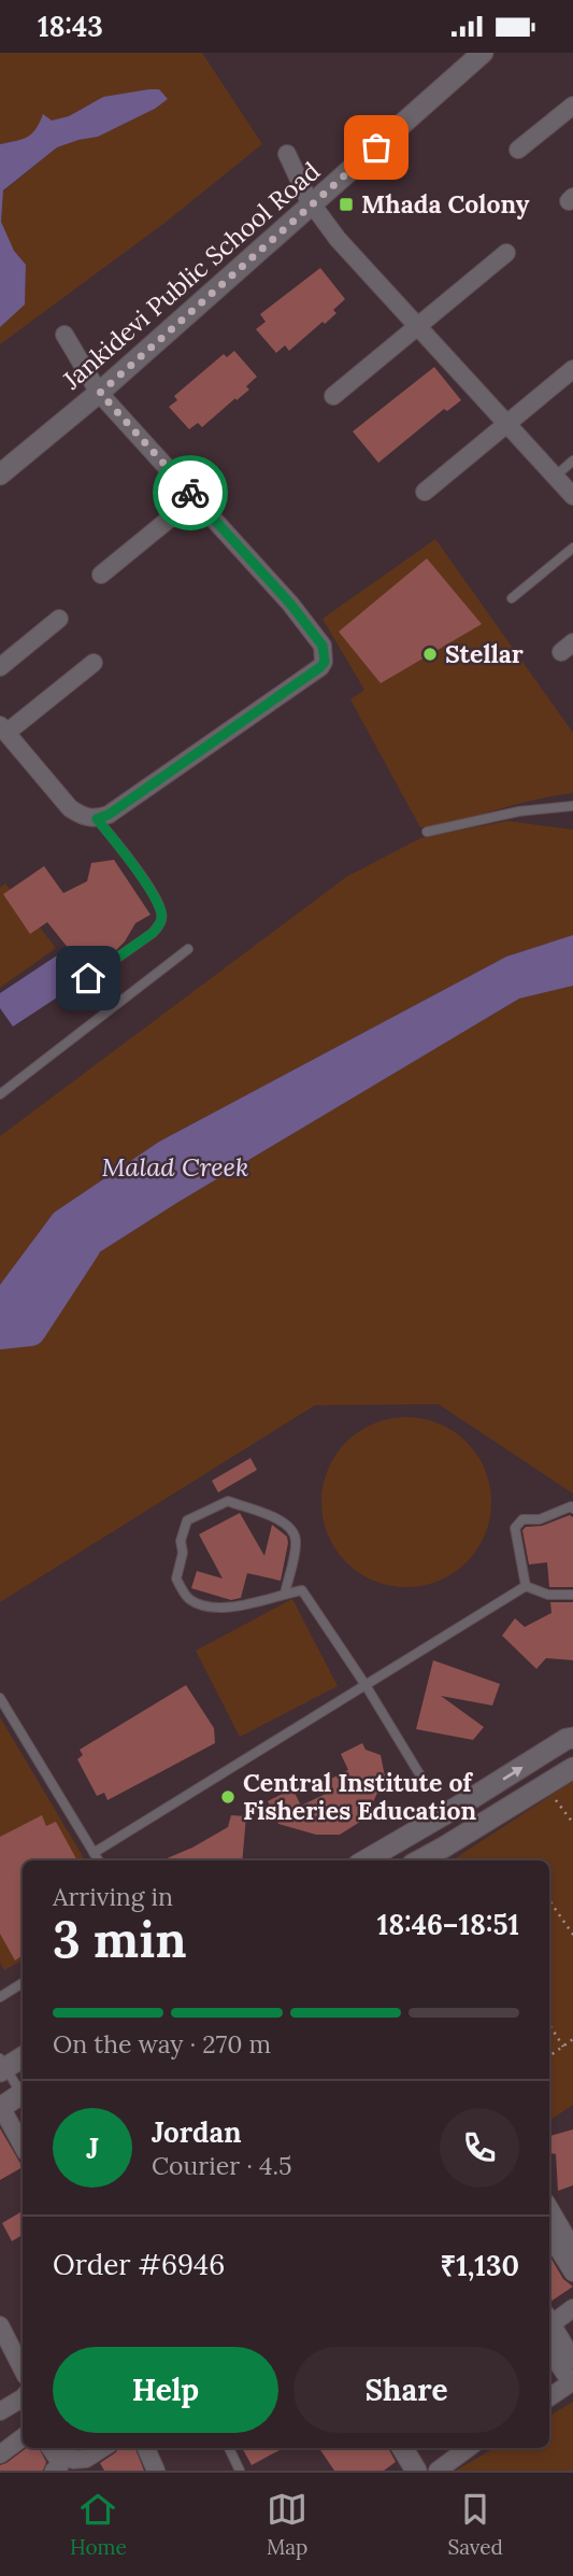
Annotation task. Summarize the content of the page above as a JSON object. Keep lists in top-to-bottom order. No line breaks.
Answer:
{"streets":{"street":["Jankidevi Public School Road"]},"water":["Malad Creek"],"places":{"transit":["Mhada Colony"],"other":["Stellar","Central Institute of Fisheries Education"]},"page":{"status":"18:43","heading":["3 min","Arriving in","18:46–18:51"],"panel":["Jordan","Courier · 4.5","Order #6946","₹1,130"],"bar":"On the way · 270 m","round":"J","buttons":["Help","Share"],"tabs":["Home","Map","Saved"]}}
